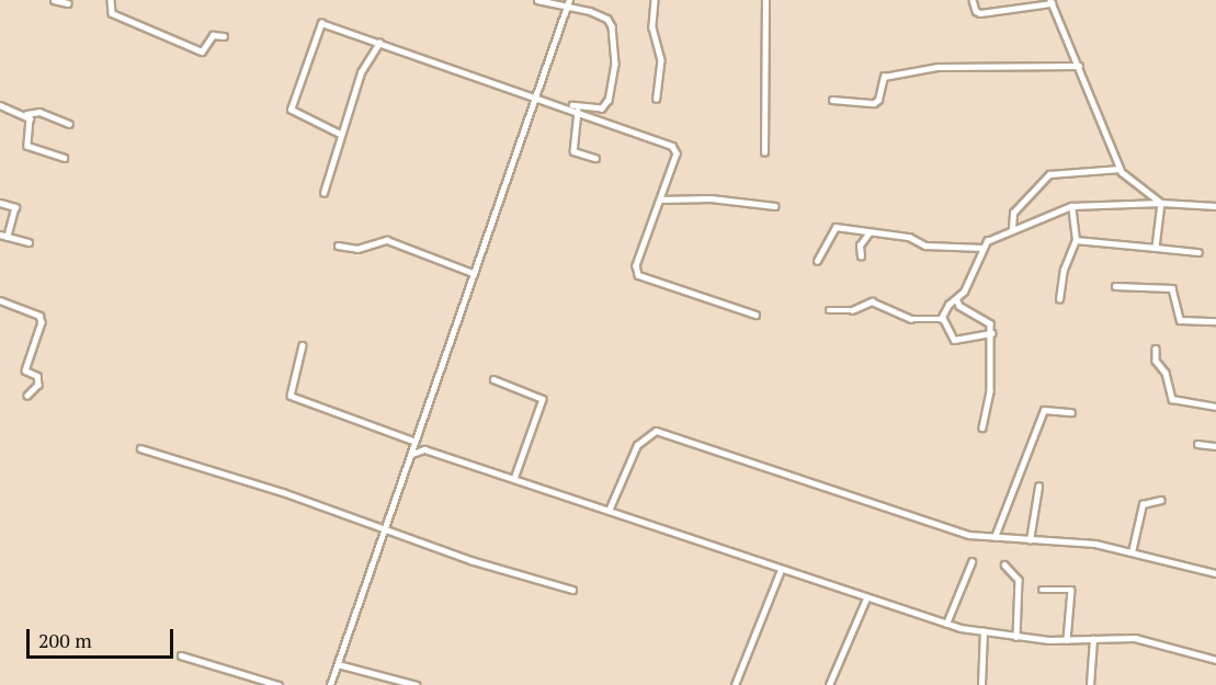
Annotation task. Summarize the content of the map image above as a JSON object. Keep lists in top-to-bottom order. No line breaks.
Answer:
{"scale_bar":"200 m"}
